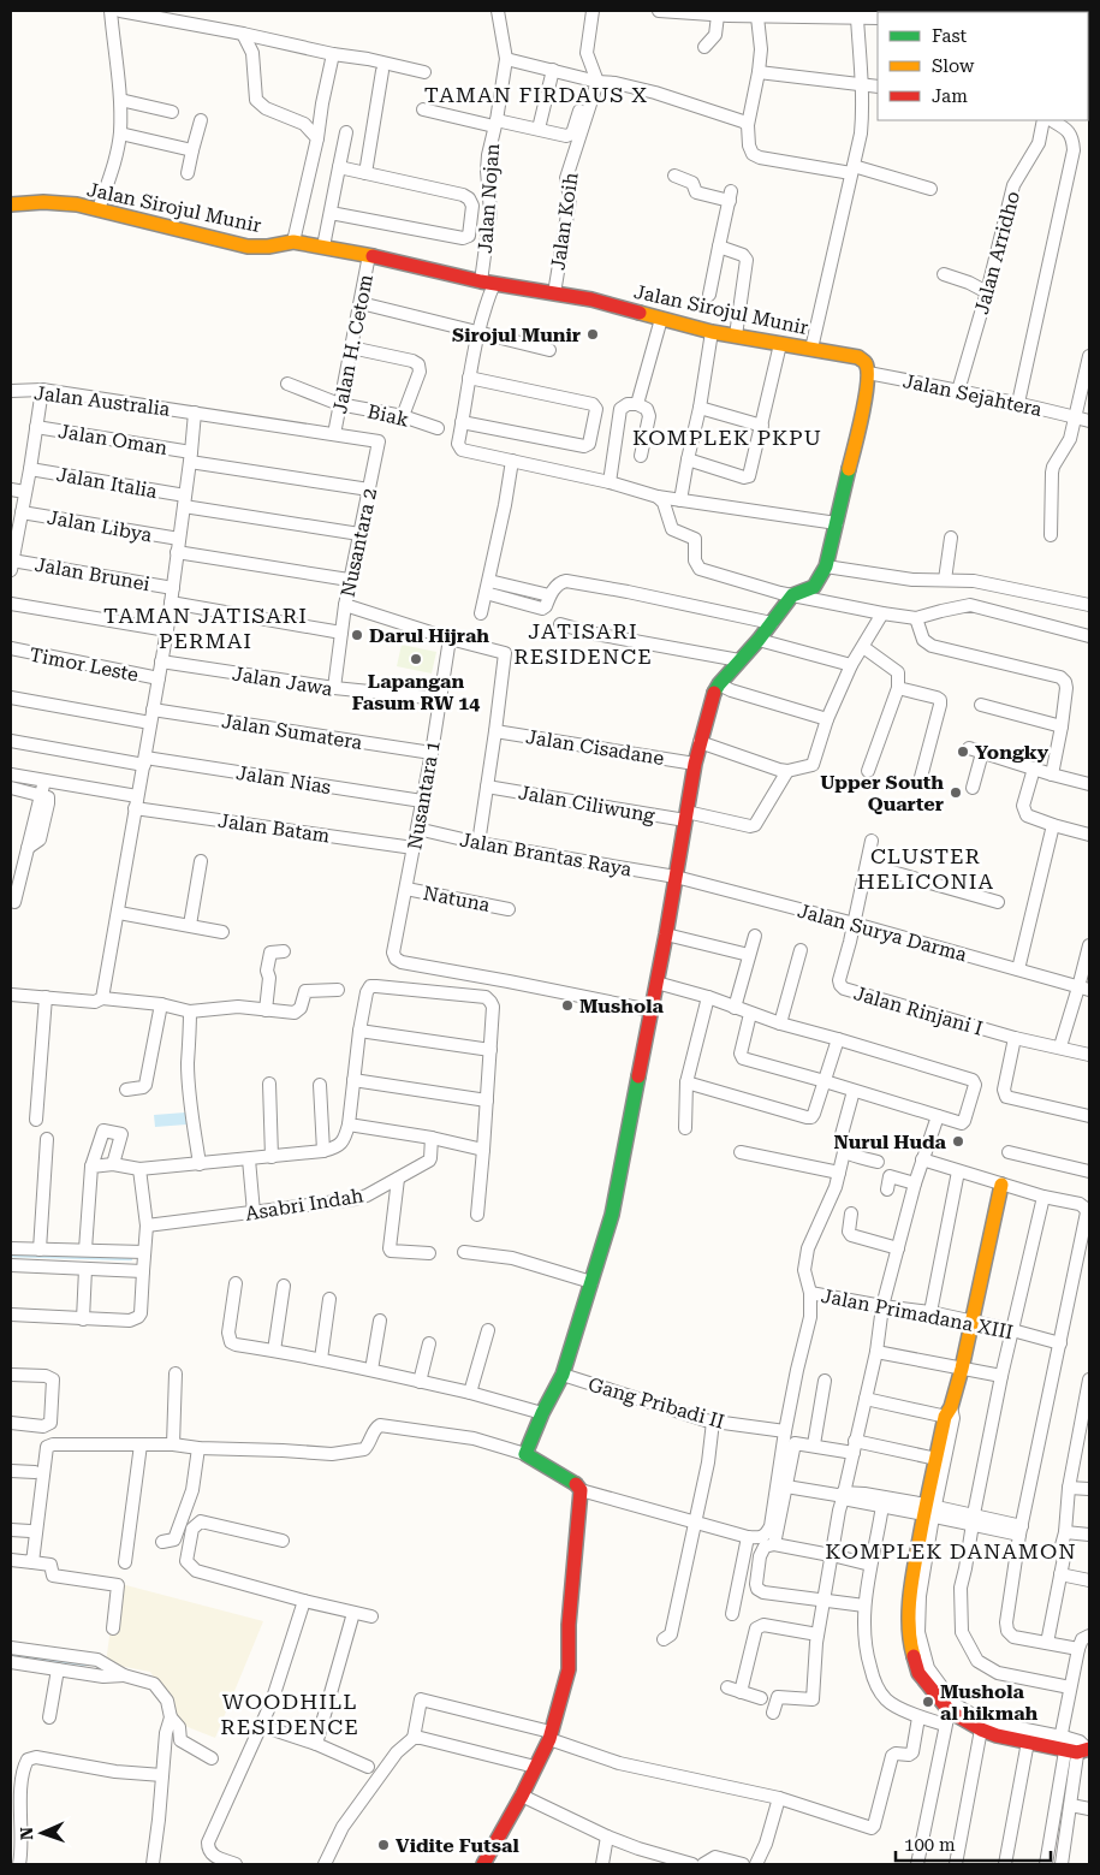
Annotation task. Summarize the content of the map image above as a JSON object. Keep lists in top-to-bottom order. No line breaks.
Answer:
{"streets":{"street":["Jalan Nojan","Jalan Sirojul Munir","Jalan Koih","Jalan Arridho","Jalan H. Cetom","Jalan Sejahtera","Jalan Australia","Biak","Jalan Oman","Jalan Italia","Jalan Libya","Nusantara 2","Jalan Brunei","Timor Leste","Jalan Jawa","Jalan Sumatera","Jalan Cisadane","Jalan Nias","Nusantara 1","Jalan Ciliwung","Jalan Batam","Jalan Brantas Raya","Natuna","Jalan Surya Darma","Jalan Rinjani I","Asabri Indah","Jalan Primadana XIII","Gang Pribadi II"]},"crossings":[["Jalan Nojan","Jalan Sirojul Munir"],["Jalan Sirojul Munir","Jalan Koih"],["Jalan Sirojul Munir","Jalan H. Cetom"],["Jalan Sirojul Munir","Jalan Sejahtera"],["Jalan Arridho","Jalan Sejahtera"],["Jalan H. Cetom","Jalan Australia"],["Jalan H. Cetom","Biak"],["Jalan H. Cetom","Nusantara 2"],["Jalan Australia","Nusantara 2"],["Jalan Oman","Nusantara 2"],["Jalan Italia","Nusantara 2"],["Jalan Libya","Nusantara 2"],["Nusantara 2","Jalan Jawa"],["Jalan Jawa","Nusantara 1"],["Jalan Sumatera","Nusantara 1"],["Jalan Nias","Nusantara 1"],["Nusantara 1","Jalan Batam"],["Nusantara 1","Jalan Brantas Raya"],["Nusantara 1","Natuna"],["Jalan Brantas Raya","Jalan Surya Darma"],["Jalan Surya Darma","Jalan Rinjani I"]],"districts":["TAMAN FIRDAUS X","KOMPLEK PKPU","TAMAN JATISARI PERMAI","JATISARI RESIDENCE","CLUSTER HELICONIA","KOMPLEK DANAMON","WOODHILL RESIDENCE"],"places":["Sirojul Munir","Darul Hijrah","Lapangan Fasum RW 14","Yongky","Upper South Quarter","Mushola","Nurul Huda","Mushola al hikmah","Vidite Futsal"],"legend":["Fast","Slow","Jam"],"scale_bar":"100 m","north":"left"}
